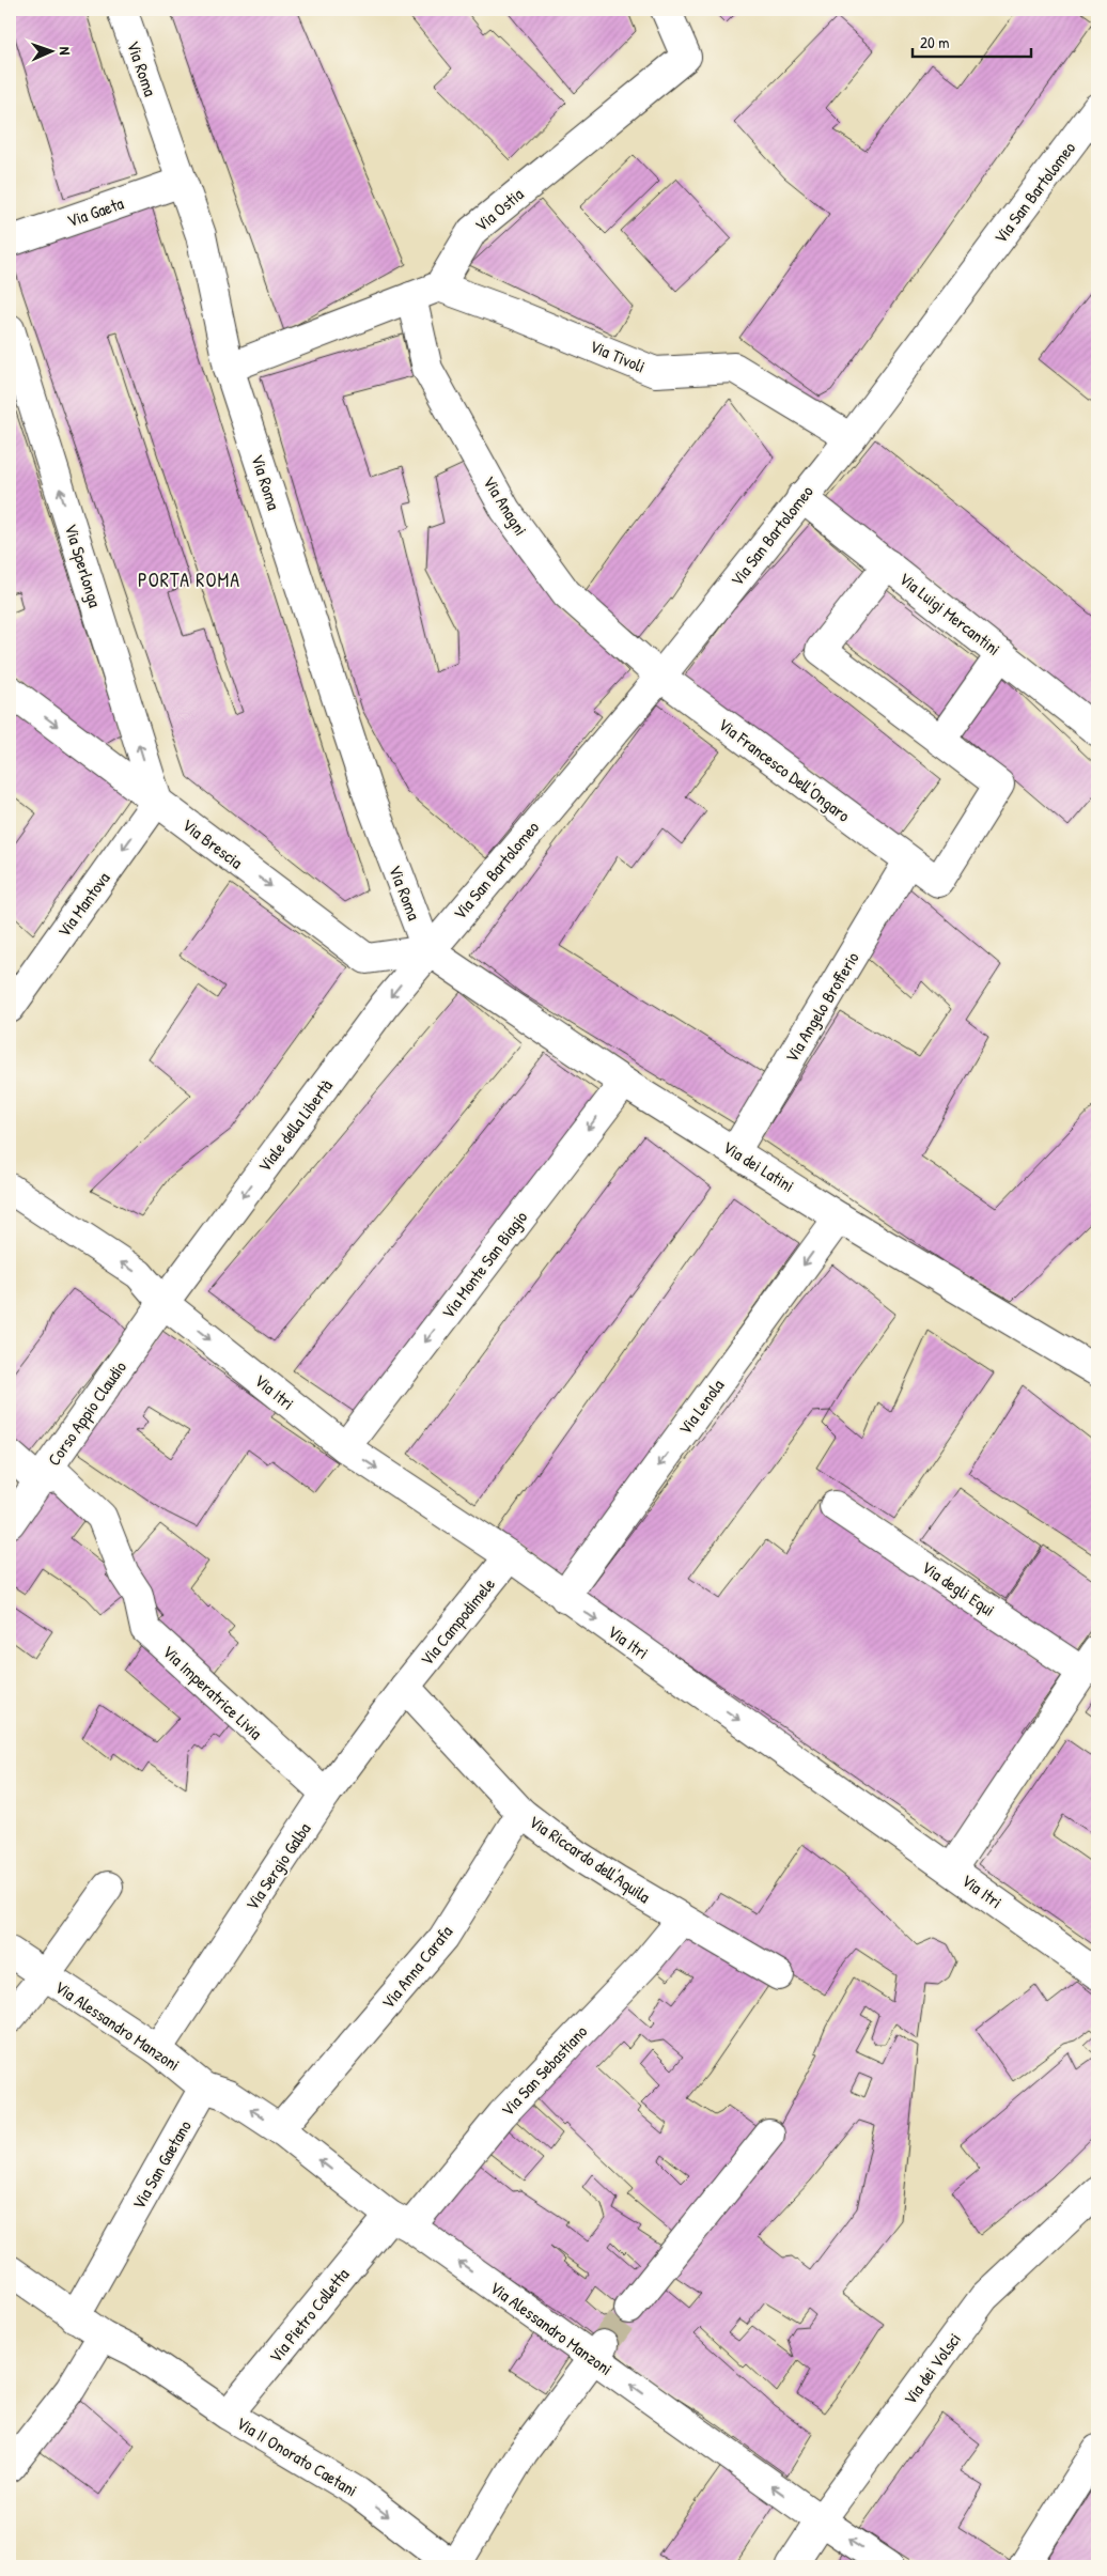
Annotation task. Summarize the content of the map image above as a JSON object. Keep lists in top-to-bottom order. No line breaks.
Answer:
{"streets":{"street":["Via Roma","Via San Bartolomeo","Via Ostia","Via Gaeta","Via Tivoli","Via Anagni","Via Sperlonga","Via Luigi Mercantini","Via Francesco Dell'Ongaro","Via Brescia","Via Mantova","Via Angelo Brofferio","Viale della Libertà","Via dei Latini","Via Monte San Biagio","Via Itri","Via Lenola","Corso Appio Claudio","Via degli Equi","Via Campodimele","Via Imperatrice Livia","Via Riccardo dell'Aquila","Via Sergio Galba","Via Anna Carafa","Via Alessandro Manzoni","Via San Sebastiano","Via San Gaetano","Via Pietro Colletta","Via dei Volsci","Via II Onorato Caetani"]},"crossings":[["Via Roma","Via San Bartolomeo"],["Via Roma","Via Gaeta"],["Via Roma","Via Brescia"],["Via Roma","Viale della Libertà"],["Via Roma","Via dei Latini"],["Via San Bartolomeo","Via Tivoli"],["Via San Bartolomeo","Via Anagni"],["Via San Bartolomeo","Via Luigi Mercantini"],["Via San Bartolomeo","Via Francesco Dell'Ongaro"],["Via San Bartolomeo","Via Brescia"],["Via San Bartolomeo","Viale della Libertà"],["Via San Bartolomeo","Via dei Latini"],["Via Ostia","Via Tivoli"],["Via Anagni","Via Francesco Dell'Ongaro"],["Via Sperlonga","Via Brescia"],["Via Sperlonga","Via Mantova"],["Via Francesco Dell'Ongaro","Via Angelo Brofferio"],["Via Brescia","Via Mantova"],["Via Brescia","Viale della Libertà"],["Via Brescia","Via dei Latini"],["Via Angelo Brofferio","Via dei Latini"],["Viale della Libertà","Via dei Latini"],["Viale della Libertà","Via Itri"],["Viale della Libertà","Corso Appio Claudio"],["Via dei Latini","Via Monte San Biagio"],["Via dei Latini","Via Lenola"],["Via Monte San Biagio","Via Itri"],["Via Itri","Via Lenola"],["Via Itri","Corso Appio Claudio"],["Via Itri","Via degli Equi"],["Via Itri","Via Campodimele"],["Corso Appio Claudio","Via Imperatrice Livia"],["Via Campodimele","Via Riccardo dell'Aquila"],["Via Campodimele","Via Sergio Galba"],["Via Imperatrice Livia","Via Sergio Galba"],["Via Riccardo dell'Aquila","Via Sergio Galba"],["Via Riccardo dell'Aquila","Via Anna Carafa"],["Via Riccardo dell'Aquila","Via San Sebastiano"],["Via Sergio Galba","Via Alessandro Manzoni"],["Via Anna Carafa","Via Alessandro Manzoni"],["Via Alessandro Manzoni","Via San Sebastiano"],["Via Alessandro Manzoni","Via San Gaetano"],["Via Alessandro Manzoni","Via Pietro Colletta"],["Via Alessandro Manzoni","Via dei Volsci"],["Via San Sebastiano","Via Pietro Colletta"],["Via San Gaetano","Via II Onorato Caetani"],["Via Pietro Colletta","Via II Onorato Caetani"]],"one_way":["Via Sperlonga","Via Brescia","Via Mantova","Viale della Libertà","Via Monte San Biagio","Via Lenola","Via Alessandro Manzoni","Via II Onorato Caetani"],"districts":["PORTA ROMA"],"scale_bar":"20 m","north":"right"}
